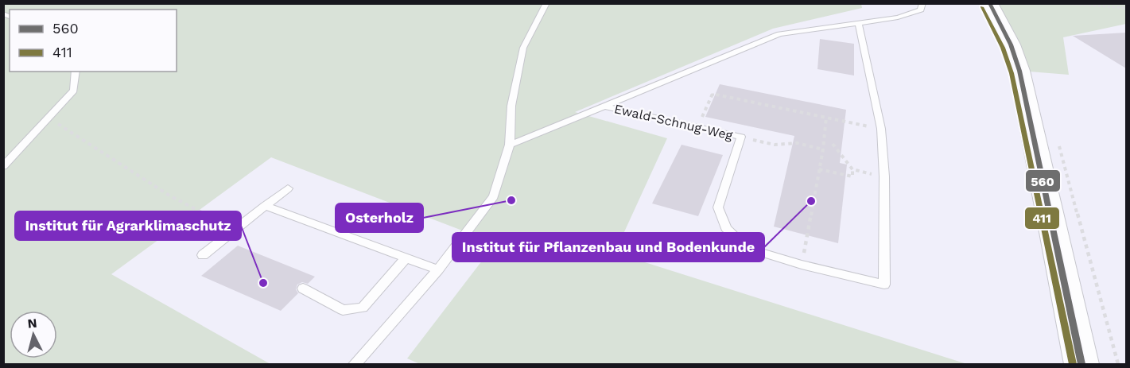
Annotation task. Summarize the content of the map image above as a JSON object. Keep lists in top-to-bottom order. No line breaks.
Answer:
{"streets":{"lane":["Ewald-Schnug-Weg"]},"places":["Osterholz","Institut für Pflanzenbau und Bodenkunde","Institut für Agrarklimaschutz"],"lines":["transit line 560","transit line 411"],"legend":["560","411"],"north":"top"}
